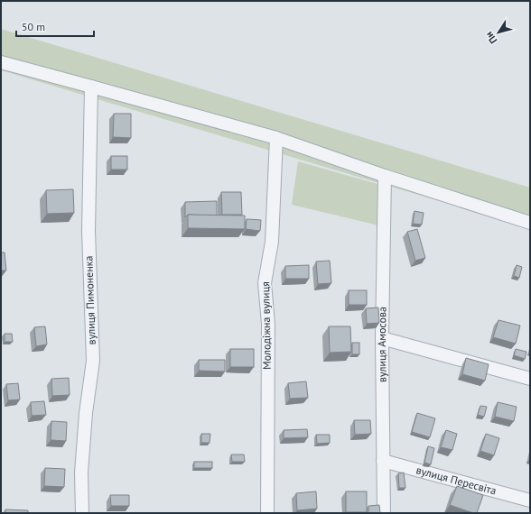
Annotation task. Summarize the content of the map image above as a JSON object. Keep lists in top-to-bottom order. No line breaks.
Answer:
{"streets":{"street":["вулиця Пимоненка","Молодіжна вулиця","вулиця Амосова","вулиця Пересвіта"]},"crossings":[["вулиця Амосова","вулиця Пересвіта"]],"scale_bar":"50 m","north":"bottom left"}
